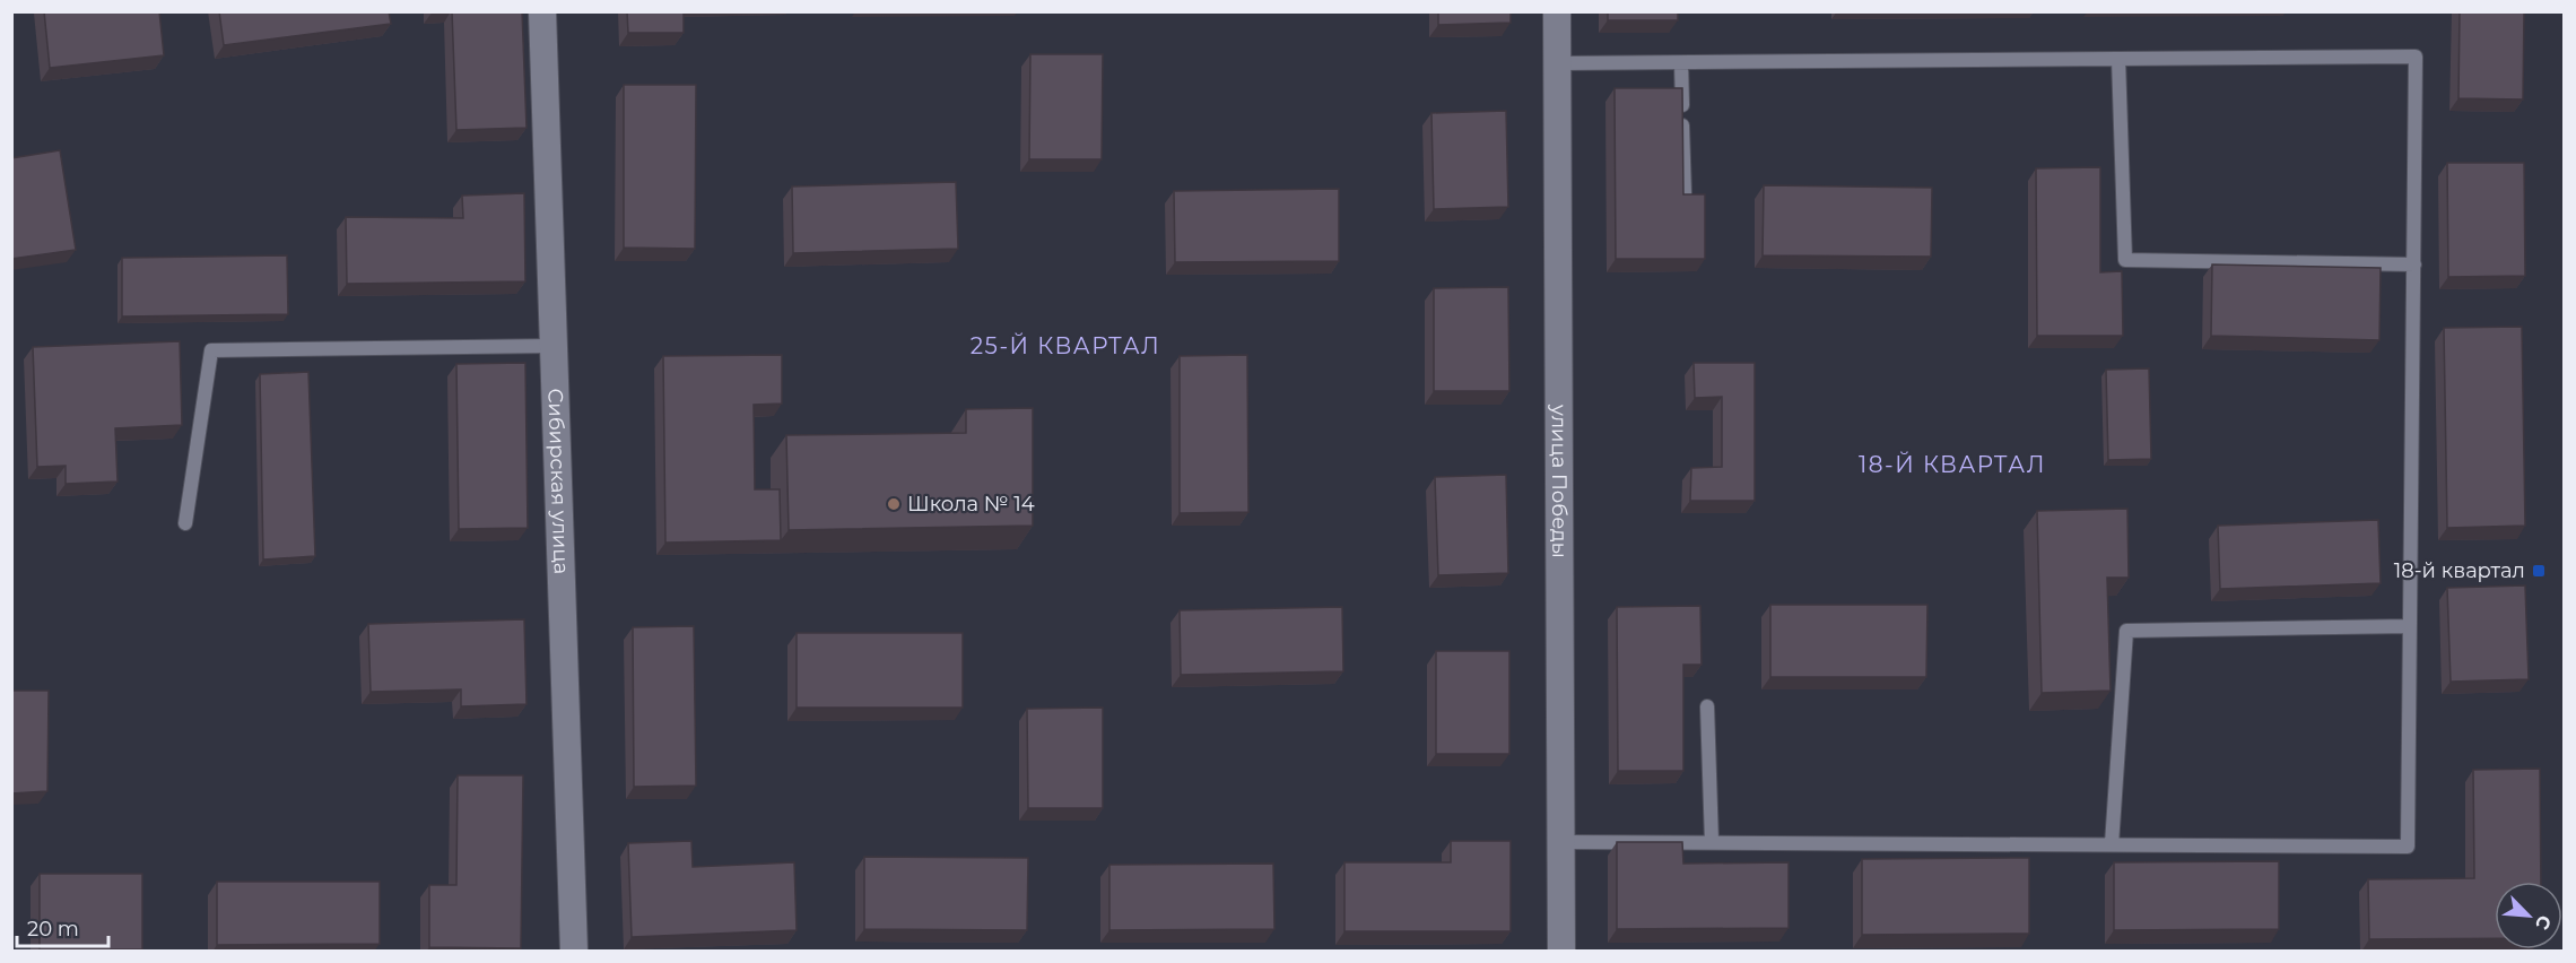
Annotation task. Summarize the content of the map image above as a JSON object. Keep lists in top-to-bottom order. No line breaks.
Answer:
{"streets":{"street":["Сибирская улица","улица Победы"]},"districts":["25-Й КВАРТАЛ","18-Й КВАРТАЛ"],"places":{"other":["Школа № 14"],"transit":["18-й квартал"]},"scale_bar":"20 m","north":"bottom right"}
